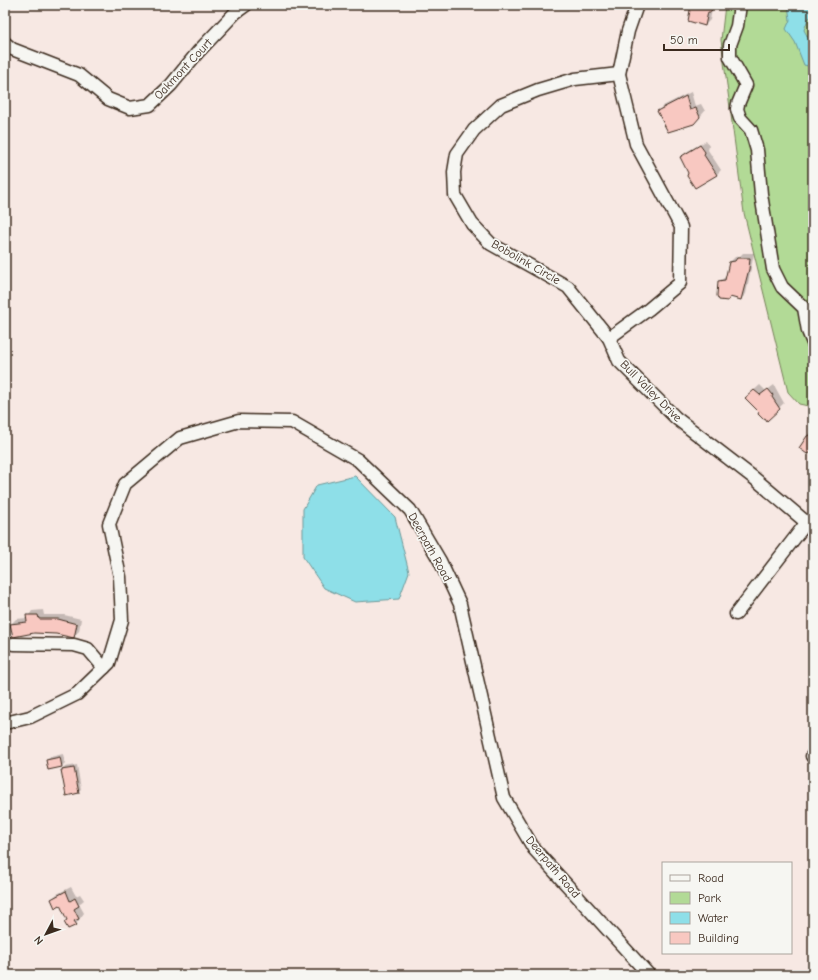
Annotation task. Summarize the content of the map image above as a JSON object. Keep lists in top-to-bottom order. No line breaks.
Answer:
{"streets":{"street":["Oakmont Court","Bobolink Circle","Bull Valley Drive","Deerpath Road"]},"crossings":[["Bobolink Circle","Bull Valley Drive"]],"legend":["Road","Park","Water","Building"],"scale_bar":"50 m","north":"bottom left"}
